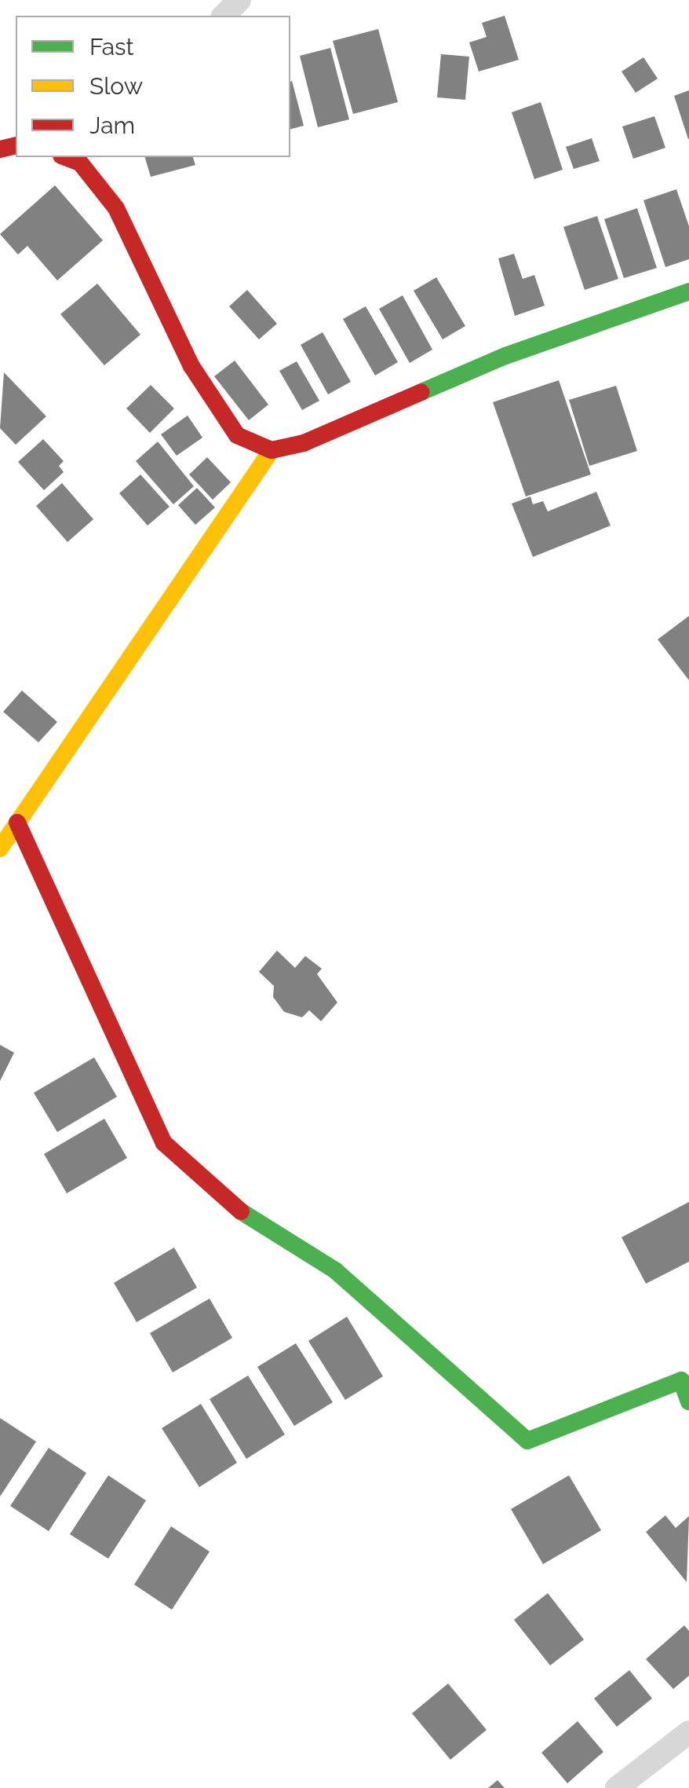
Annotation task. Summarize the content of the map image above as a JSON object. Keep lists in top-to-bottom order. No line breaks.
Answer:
{"legend":["Fast","Slow","Jam"]}
